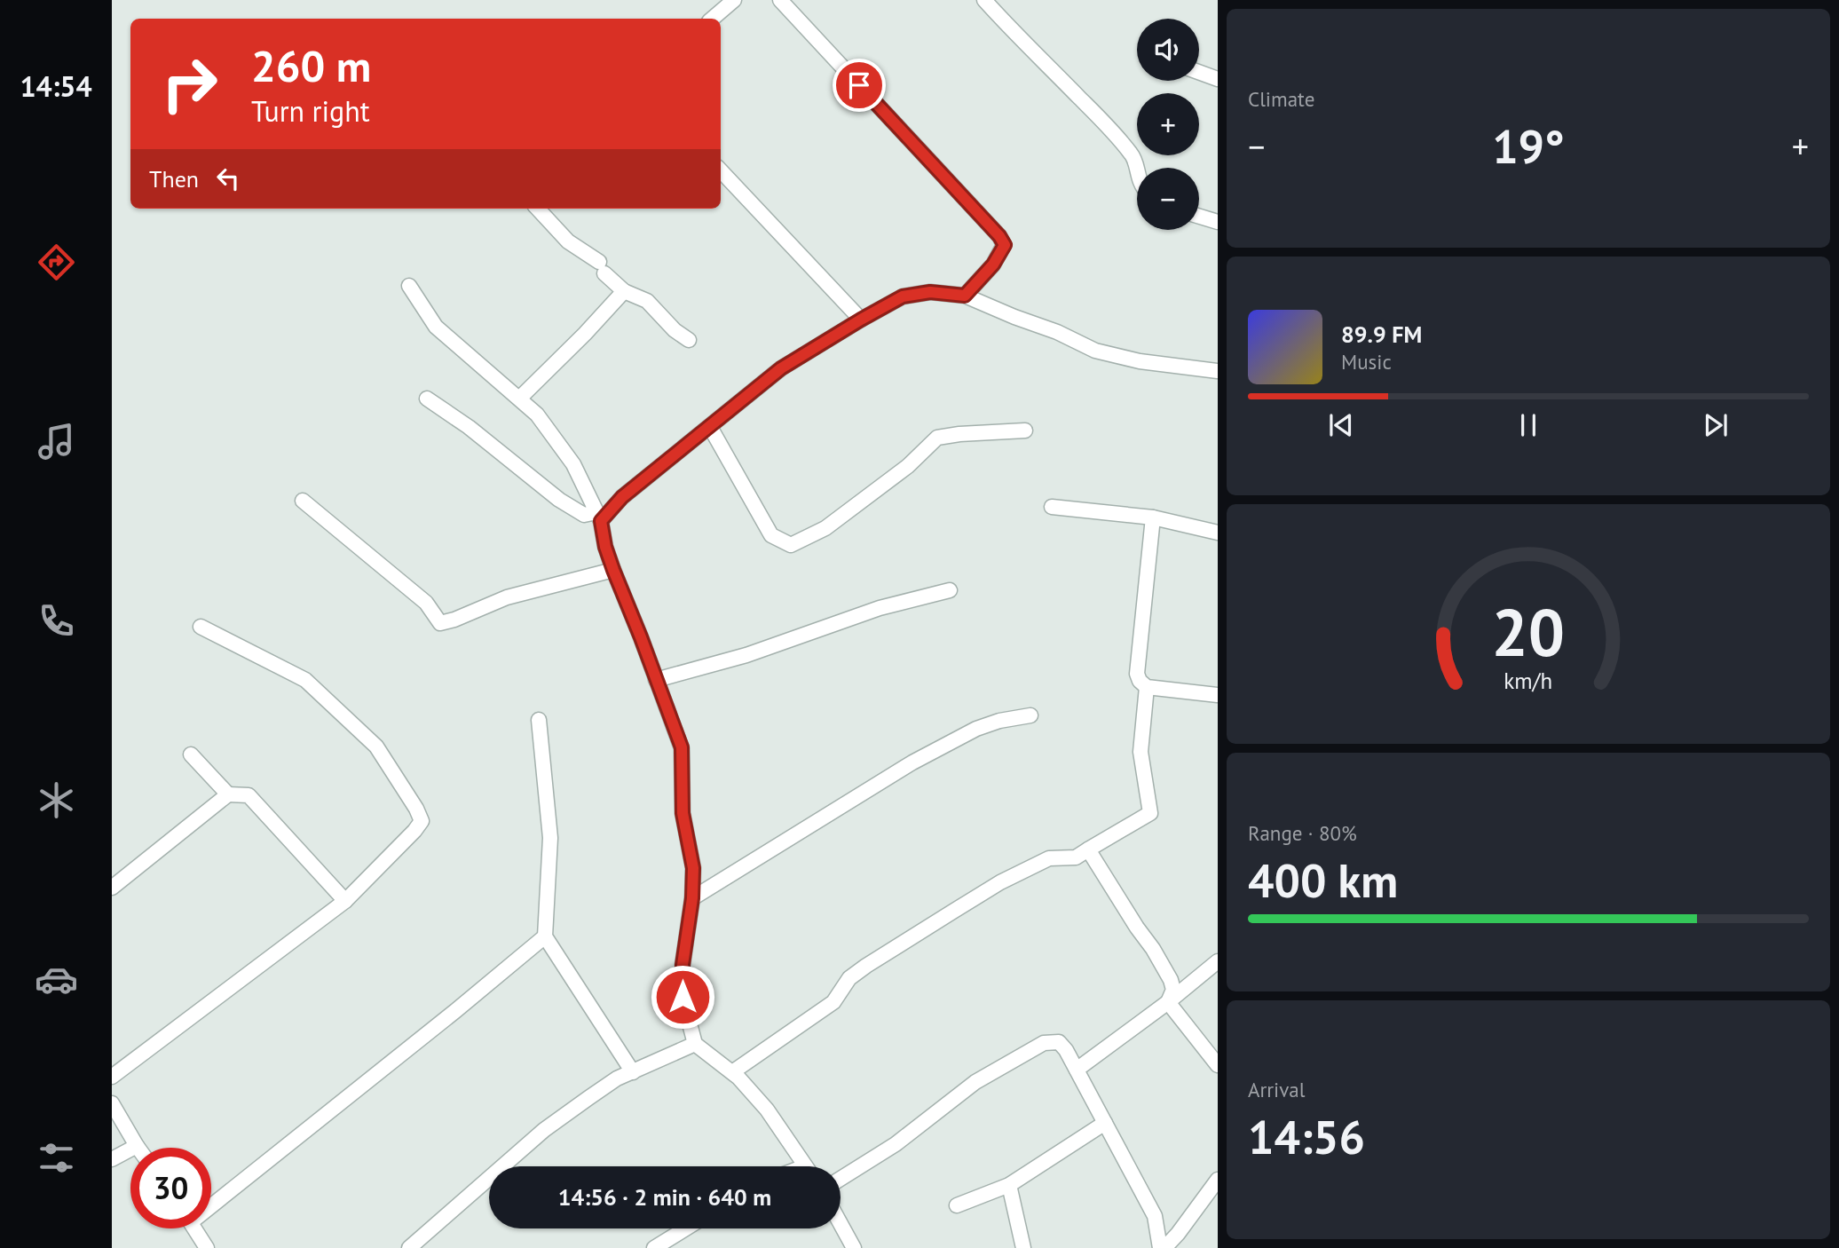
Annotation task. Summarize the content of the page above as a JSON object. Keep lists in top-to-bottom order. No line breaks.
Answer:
{"page":{"tabs":"14:54","tile":["Climate",["Range · 80%","400 km"],["Arrival","14:56"]],"map_buttons":["+","−"],"turn":["260 m","Turn right"],"heat":["−","19°","+"],"then":"Then","song":["89.9 FM","Music"],"limit":"30","trip":"14:56 · 2 min · 640 m","gauge":["20","km/h"]}}
